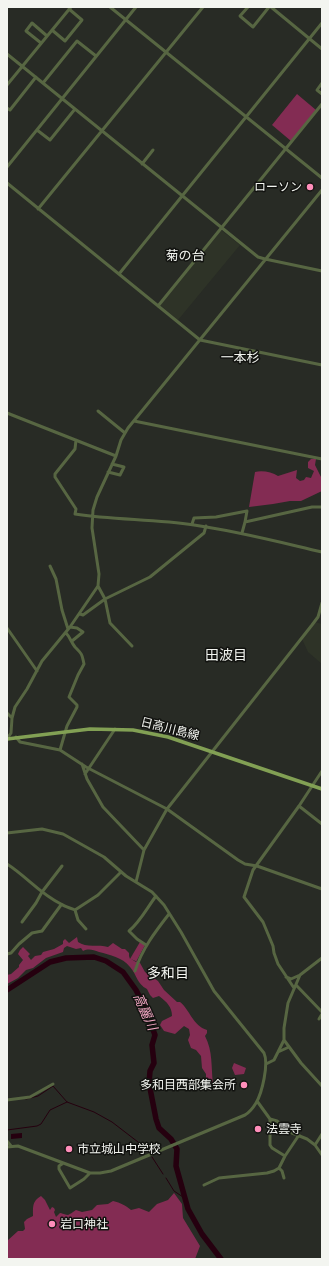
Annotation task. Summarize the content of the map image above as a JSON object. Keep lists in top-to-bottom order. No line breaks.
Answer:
{"streets":{"main road":["日高川島線"]},"districts":["菊の台","一本杉","田波目","多和目"],"water":["高麗川"],"places":["ローソン","多和目西部集会所","法雲寺","市立城山中学校","岩口神社"]}
